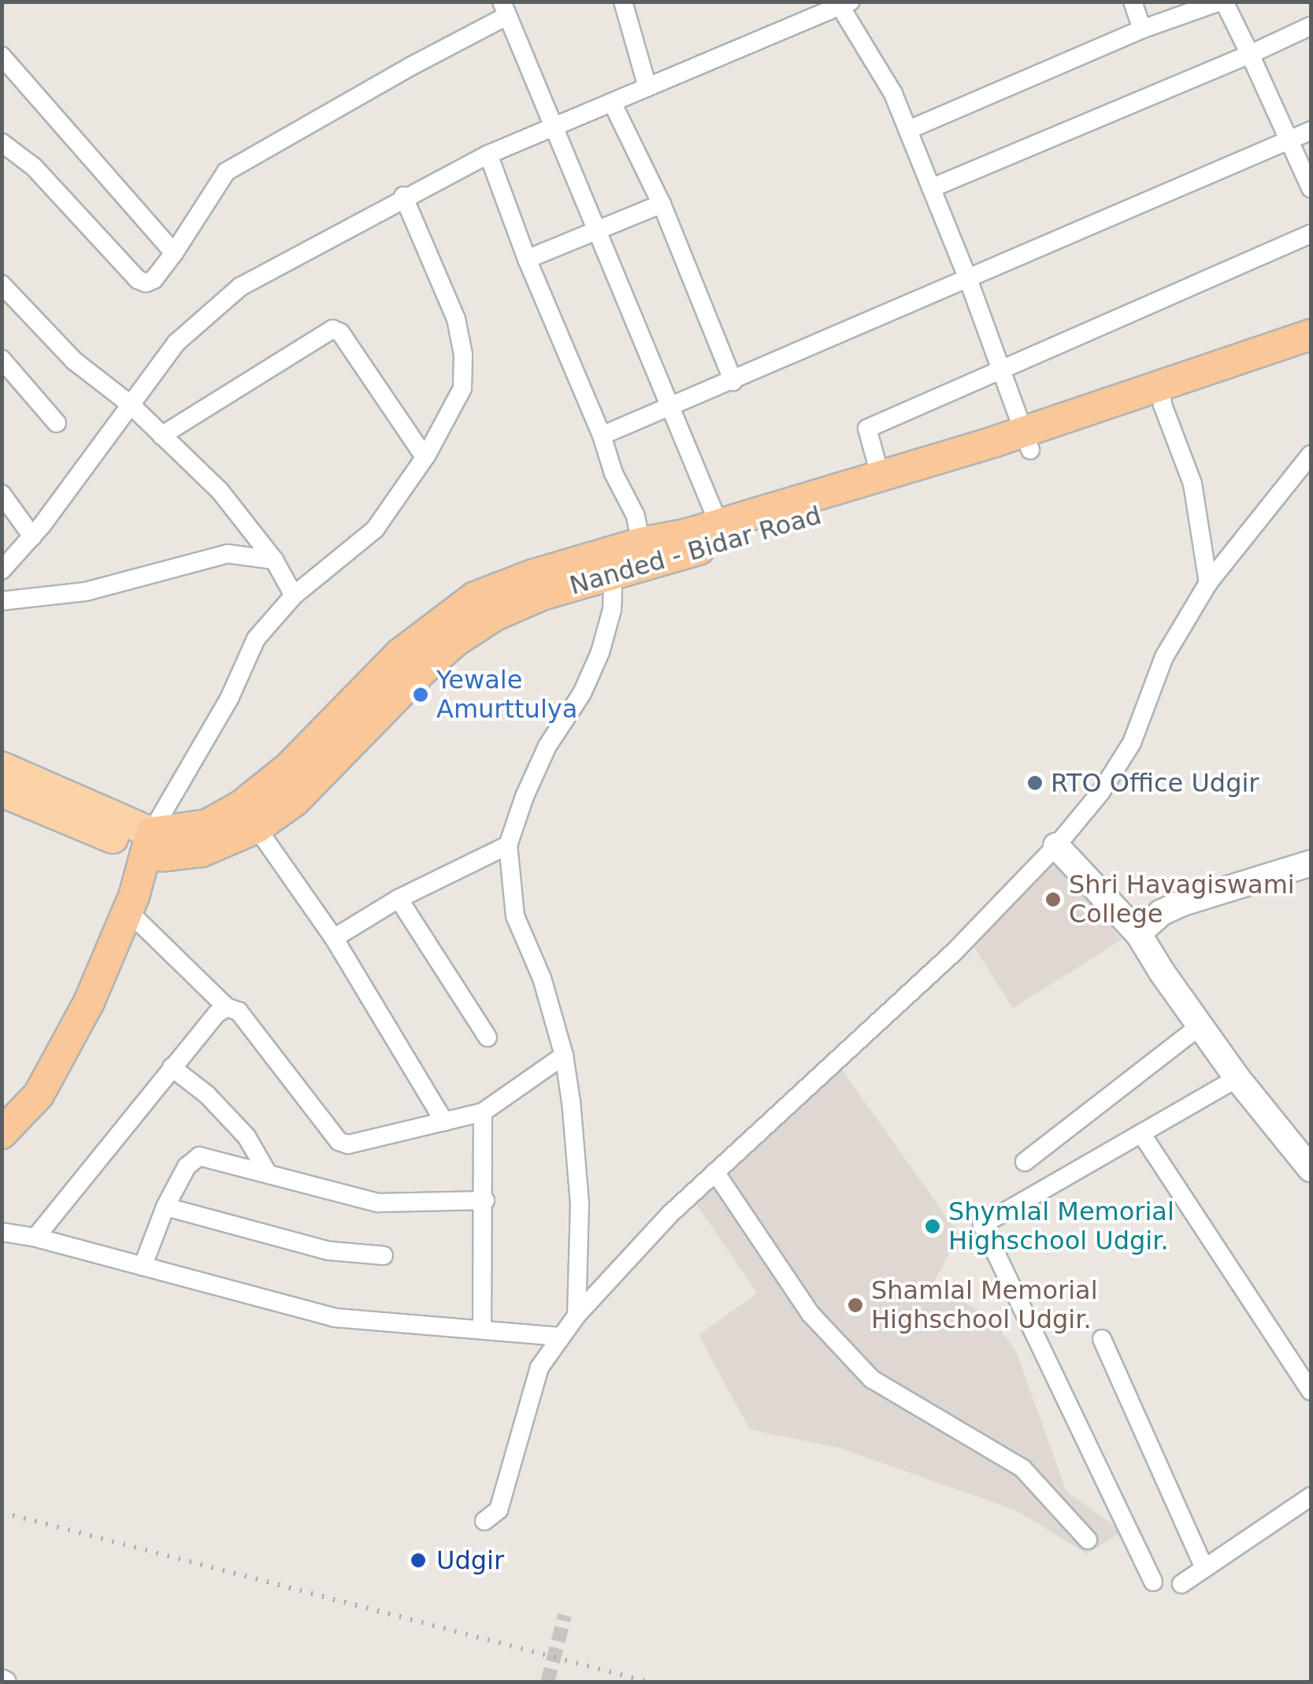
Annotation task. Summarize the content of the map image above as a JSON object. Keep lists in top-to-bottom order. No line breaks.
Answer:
{"streets":{"highway":["Nanded - Bidar Road"]},"places":["Yewale Amurttulya","RTO Office Udgir","Shri Havagiswami College","Shymlal Memorial Highschool Udgir.","Shamlal Memorial Highschool Udgir.","Udgir"]}
